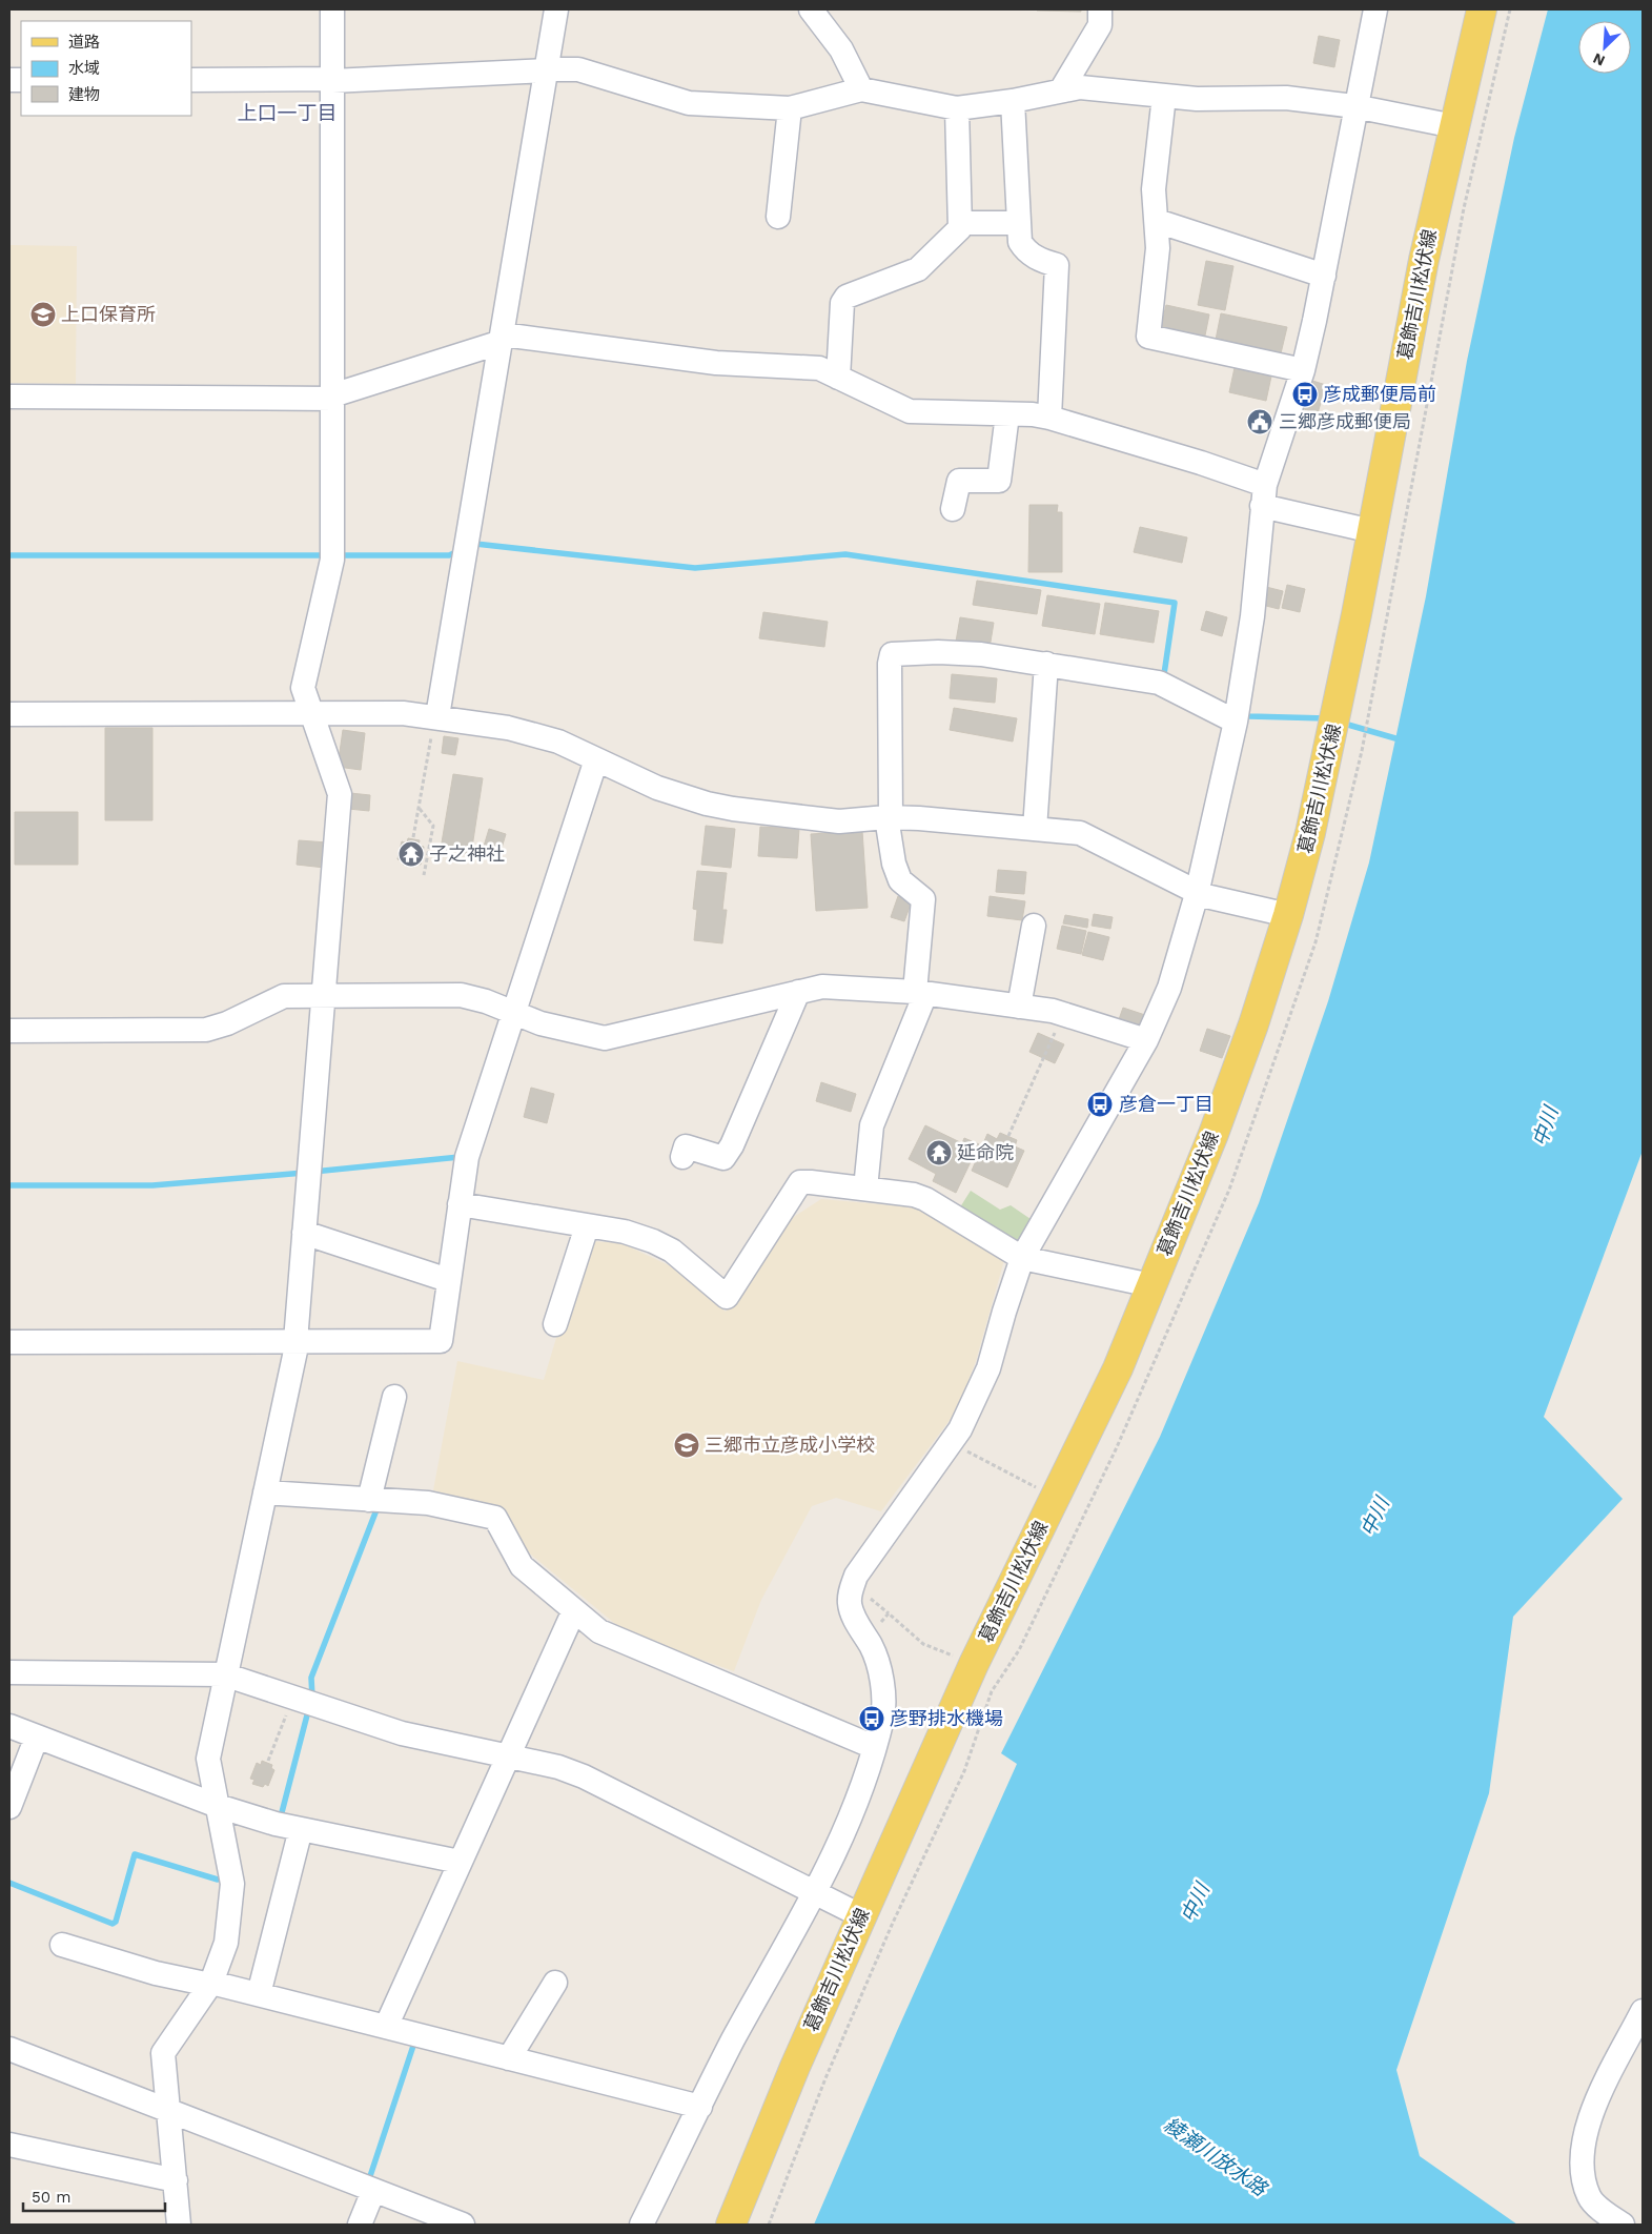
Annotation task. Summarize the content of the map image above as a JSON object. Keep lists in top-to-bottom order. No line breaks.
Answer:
{"streets":{"main road":["葛飾吉川松伏線"]},"districts":["上口一丁目"],"water":["中川","綾瀬川放水路"],"places":{"school or university":["上口保育所","三郷市立彦成小学校"],"bus stop":["彦成郵便局前","彦倉一丁目","彦野排水機場"],"public building":["三郷彦成郵便局"],"temple":["子之神社","延命院"]},"legend":["道路","水域","建物"],"scale_bar":"50 m","north":"bottom left"}
